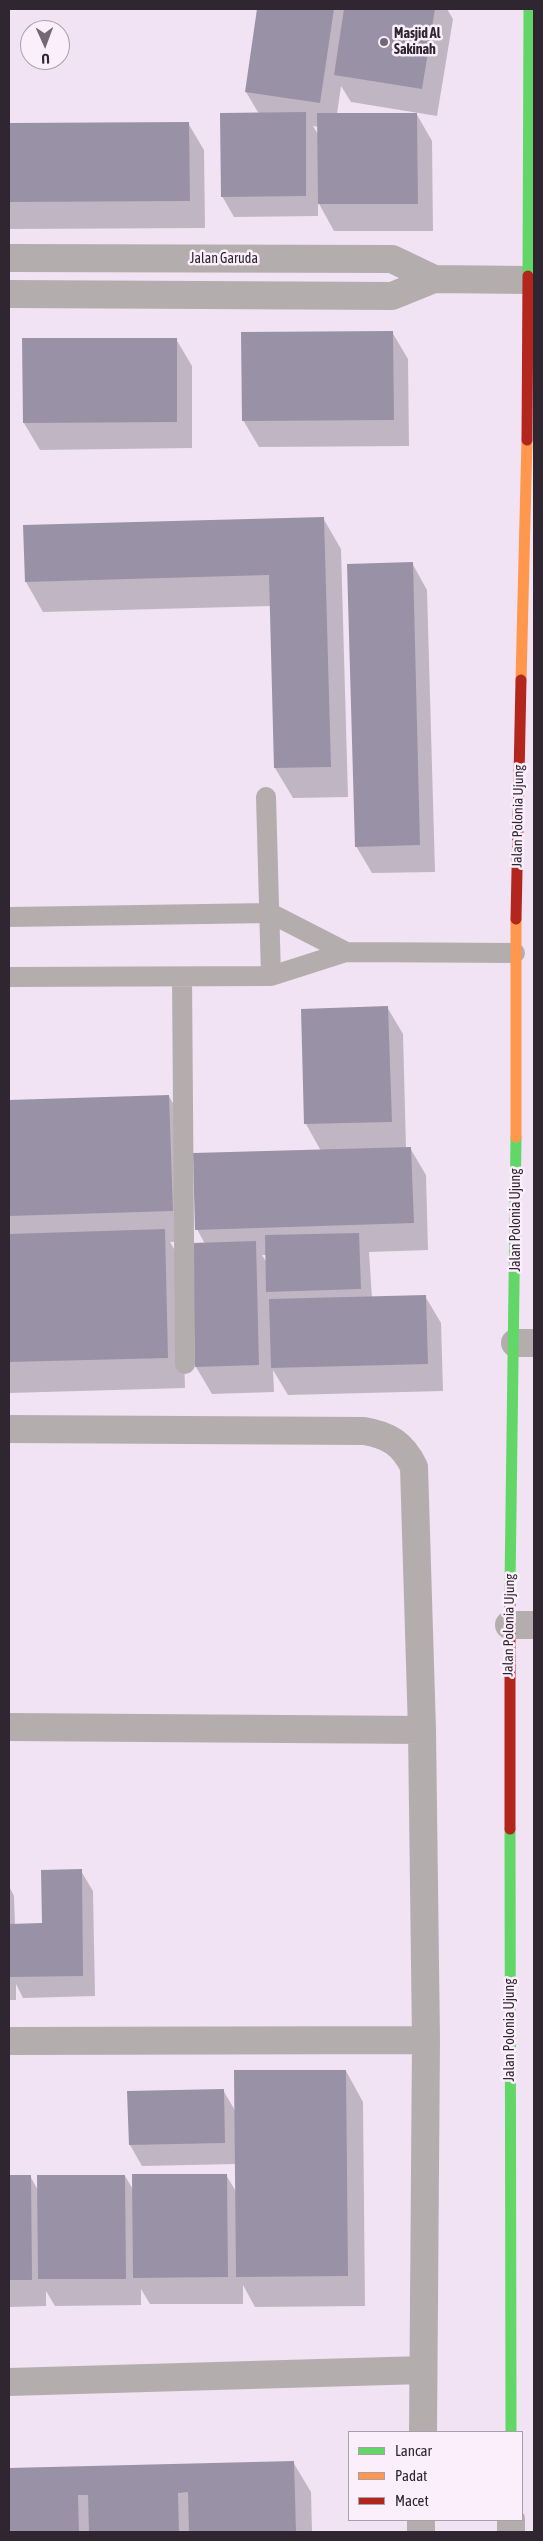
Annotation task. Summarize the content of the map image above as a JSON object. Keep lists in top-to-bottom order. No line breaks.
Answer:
{"streets":{"street":["Jalan Garuda","Jalan Polonia Ujung"]},"crossings":[["Jalan Garuda","Jalan Polonia Ujung"]],"places":["Masjid Al Sakinah"],"legend":["Lancar","Padat","Macet"],"north":"bottom"}
